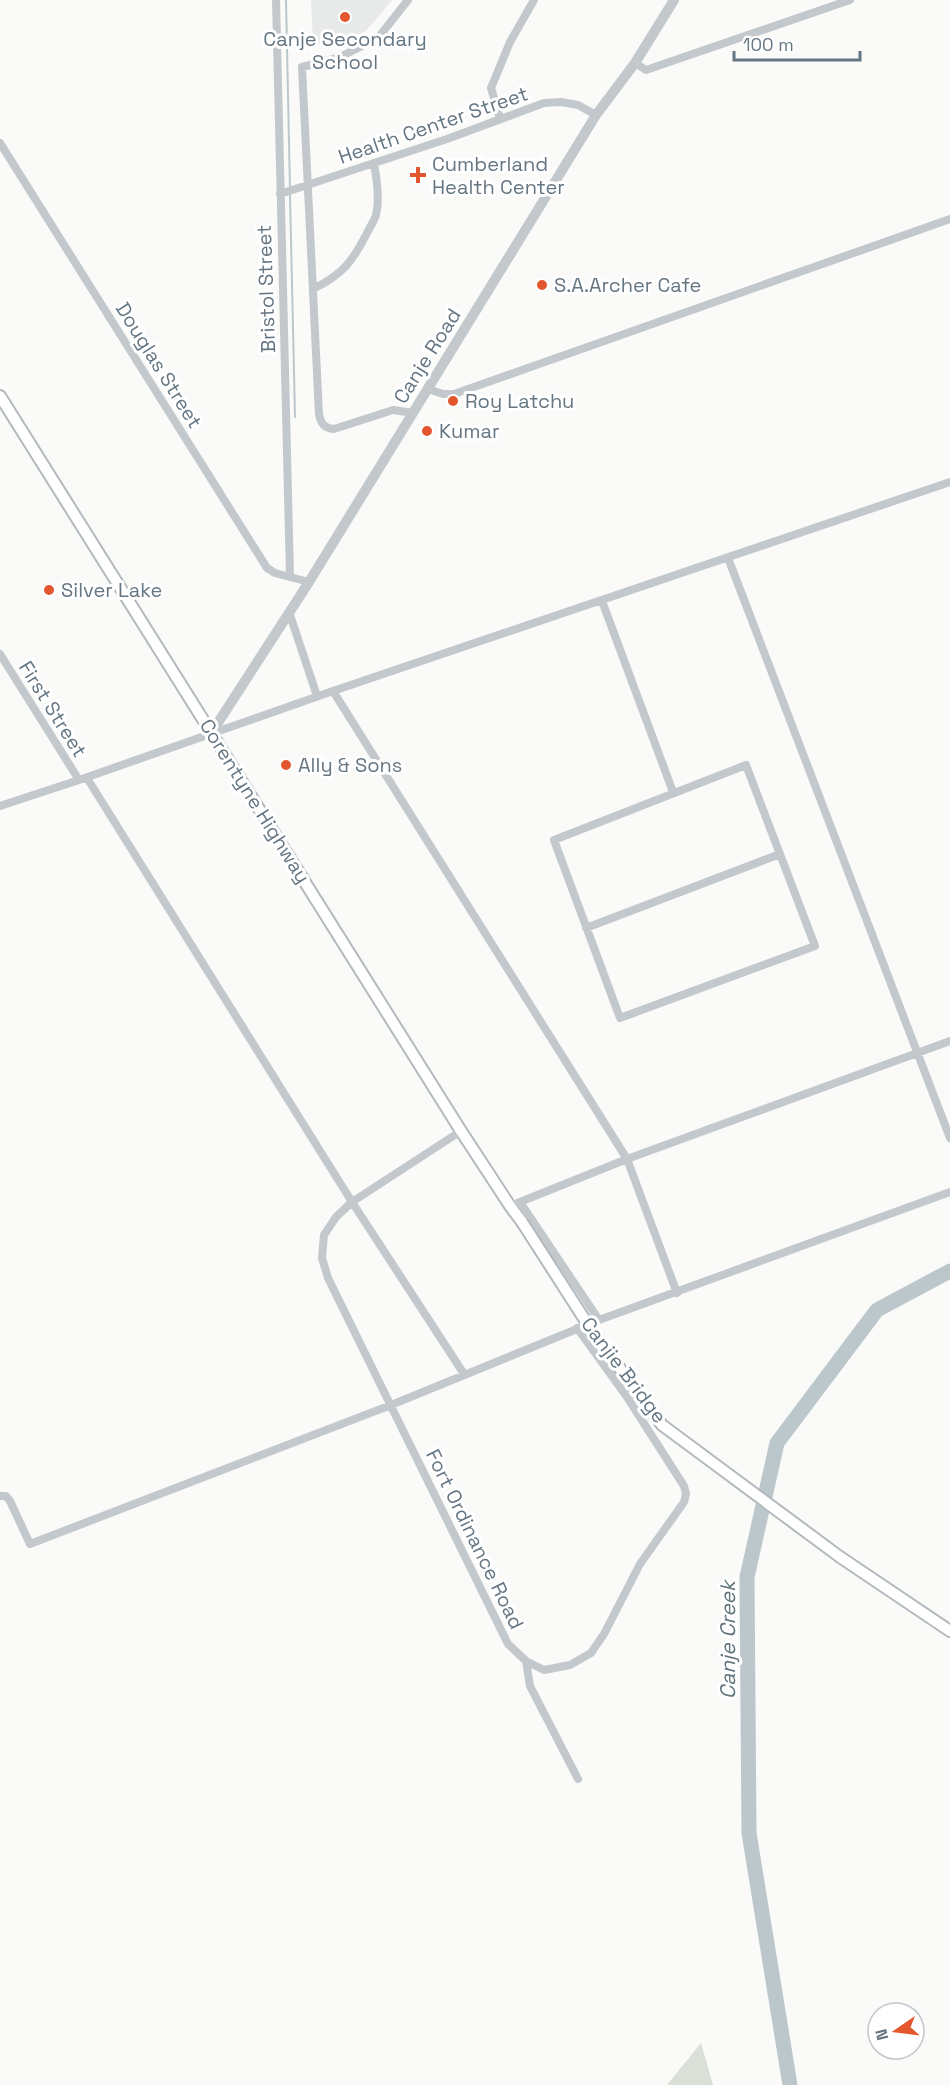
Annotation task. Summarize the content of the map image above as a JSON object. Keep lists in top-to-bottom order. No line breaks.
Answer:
{"streets":{"main road":["Corentyne Highway","Canjie Bridge"],"street":["Health Center Street","Bristol Street","Canje Road","Douglas Street","First Street","Fort Ordinance Road"]},"crossings":[["Health Center Street","Bristol Street"],["Health Center Street","Canje Road"],["Bristol Street","Douglas Street"],["Canje Road","Douglas Street"],["Canje Road","Corentyne Highway"],["First Street","Fort Ordinance Road"],["Corentyne Highway","Canjie Bridge"],["Corentyne Highway","Fort Ordinance Road"]],"water":["Canje Creek"],"places":{"other":["Canje Secondary School","S.A.Archer Cafe","Roy Latchu","Kumar","Silver Lake","Ally & Sons"],"health":["Cumberland Health Center"]},"scale_bar":"100 m","north":"left"}
